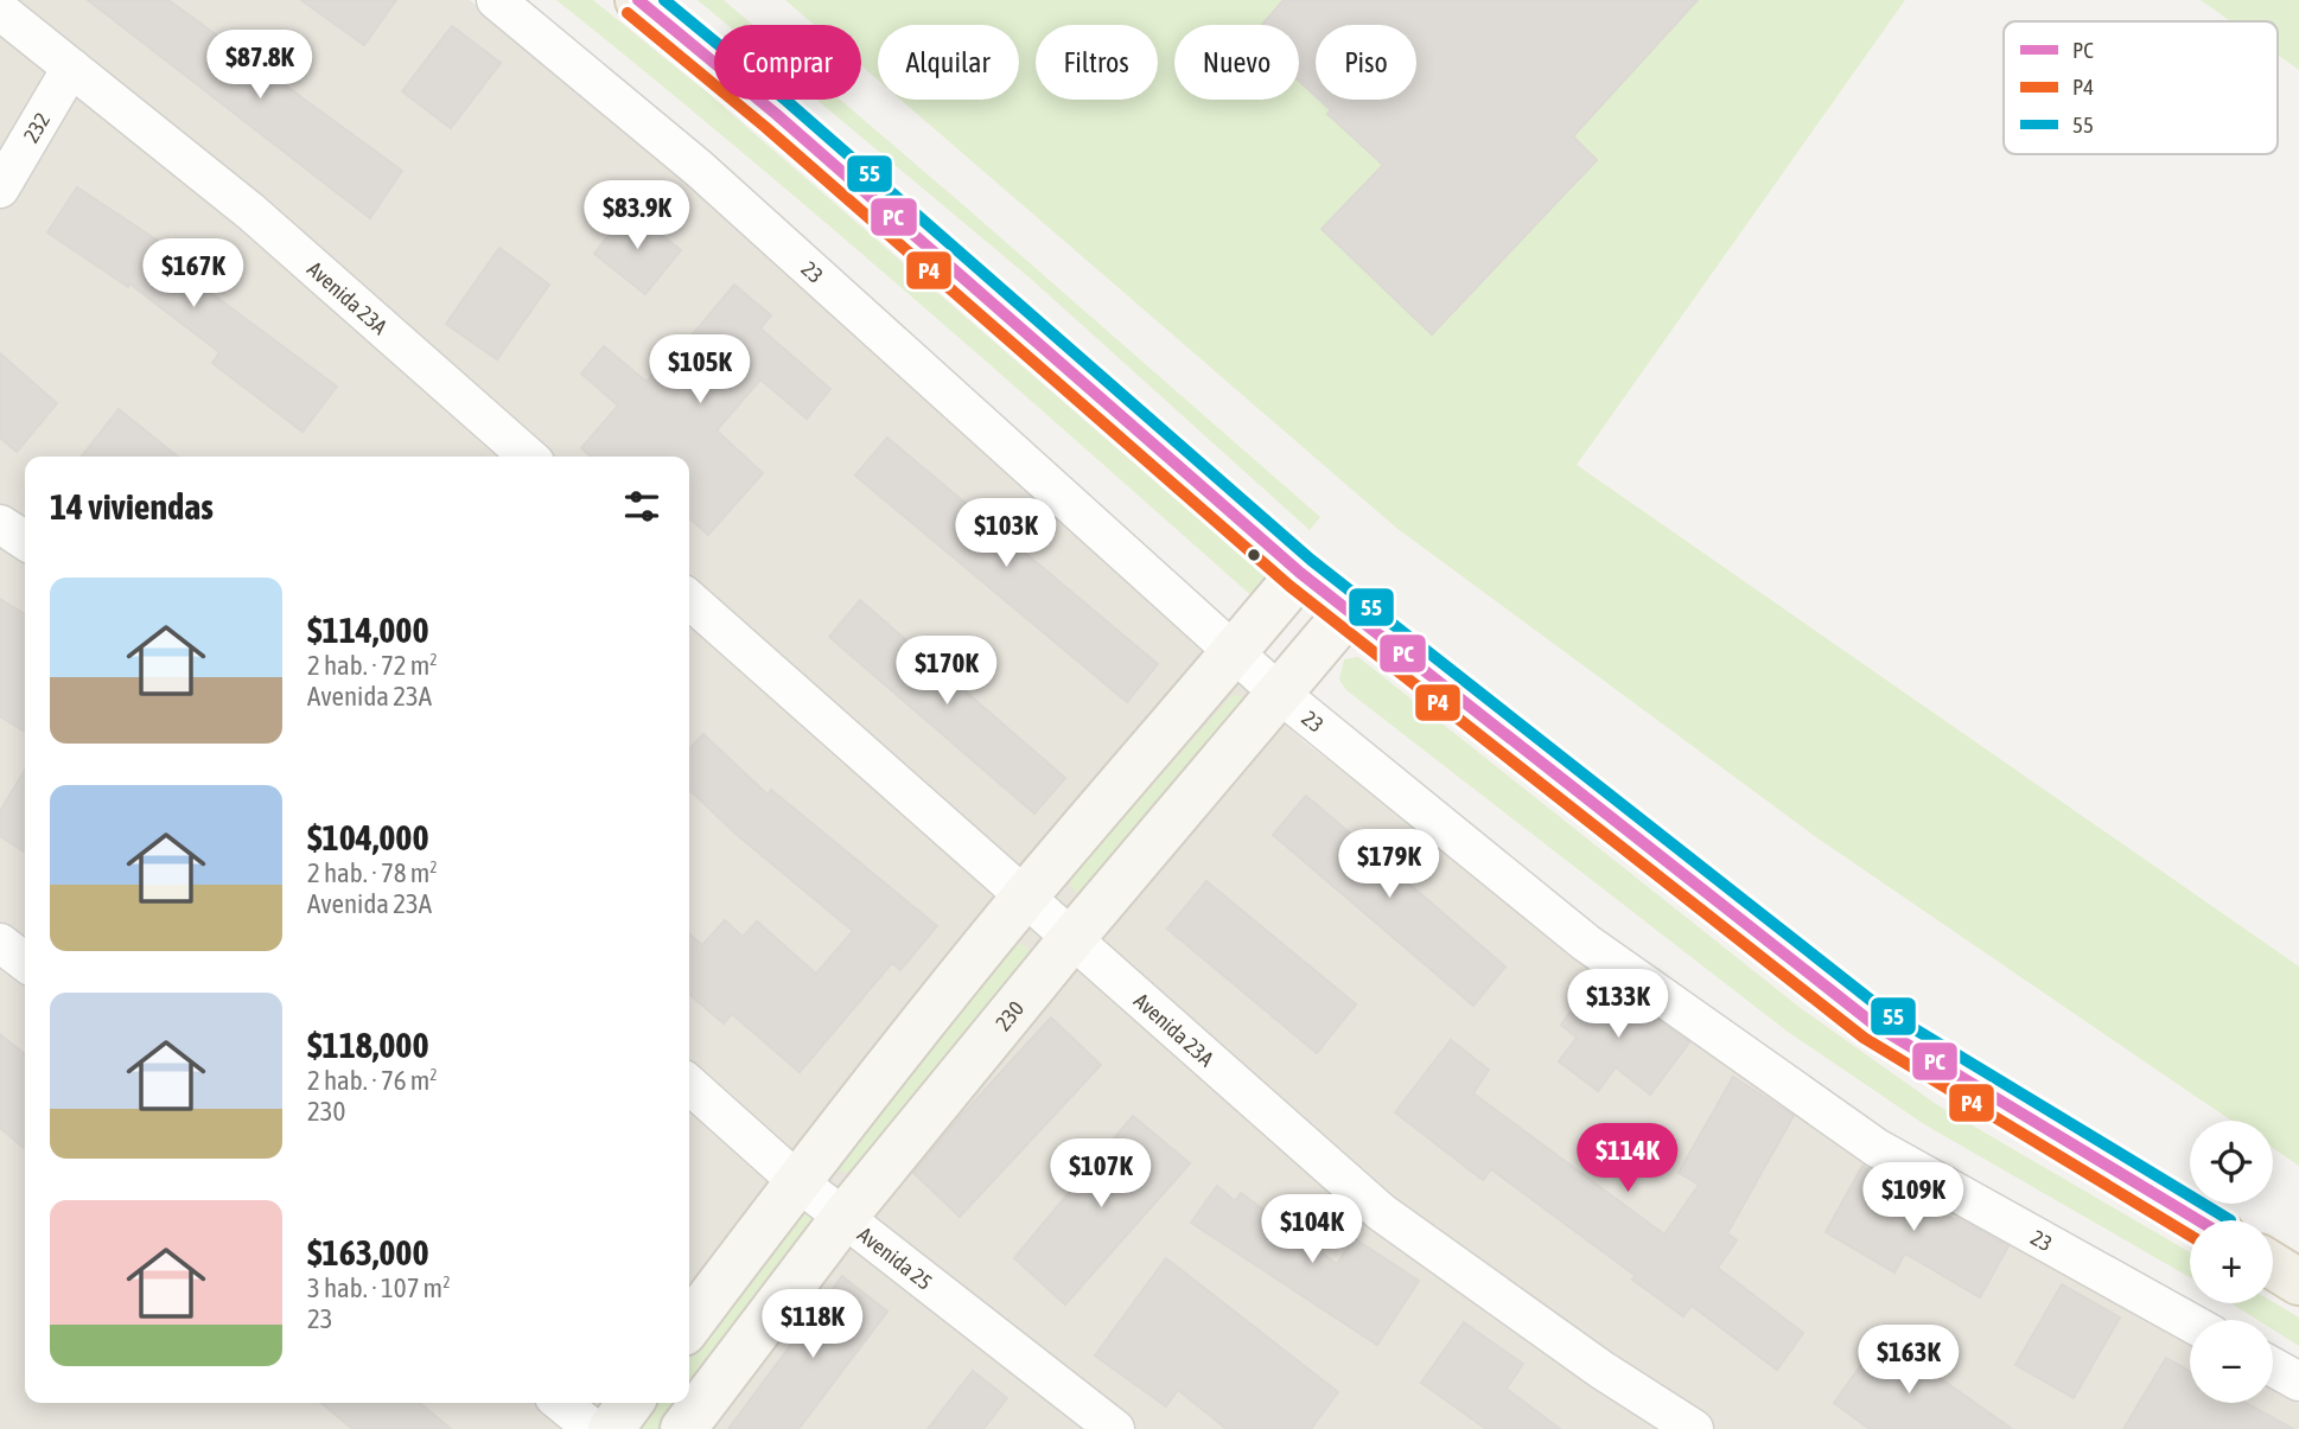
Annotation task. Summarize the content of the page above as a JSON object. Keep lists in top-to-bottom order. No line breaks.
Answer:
{"streets":{"street":["232","23","Avenida 23A","230","Avenida 25"]},"crossings":[["232","Avenida 23A"],["23","230"],["Avenida 23A","230"],["230","Avenida 25"]],"lines":["transit line PC","transit line 55","transit line P4"],"legend":["PC","P4","55"],"page":{"chip":["Comprar","Alquilar","Filtros","Nuevo","Piso"],"price":["$87.8K","$83.9K","$167K","$105K","$103K","$170K","$179K","$133K","$114K","$107K","$109K","$104K","$118K","$163K"],"heading":"14 viviendas","list":[{"name":"$114,000","note":"2 hab. · 72 m² · Avenida 23A"},{"name":"$104,000","note":"2 hab. · 78 m² · Avenida 23A"},{"name":"$118,000","note":"2 hab. · 76 m² · 230"},{"name":"$163,000","note":"3 hab. · 107 m² · 23"}],"map_buttons":["+","−"]}}
